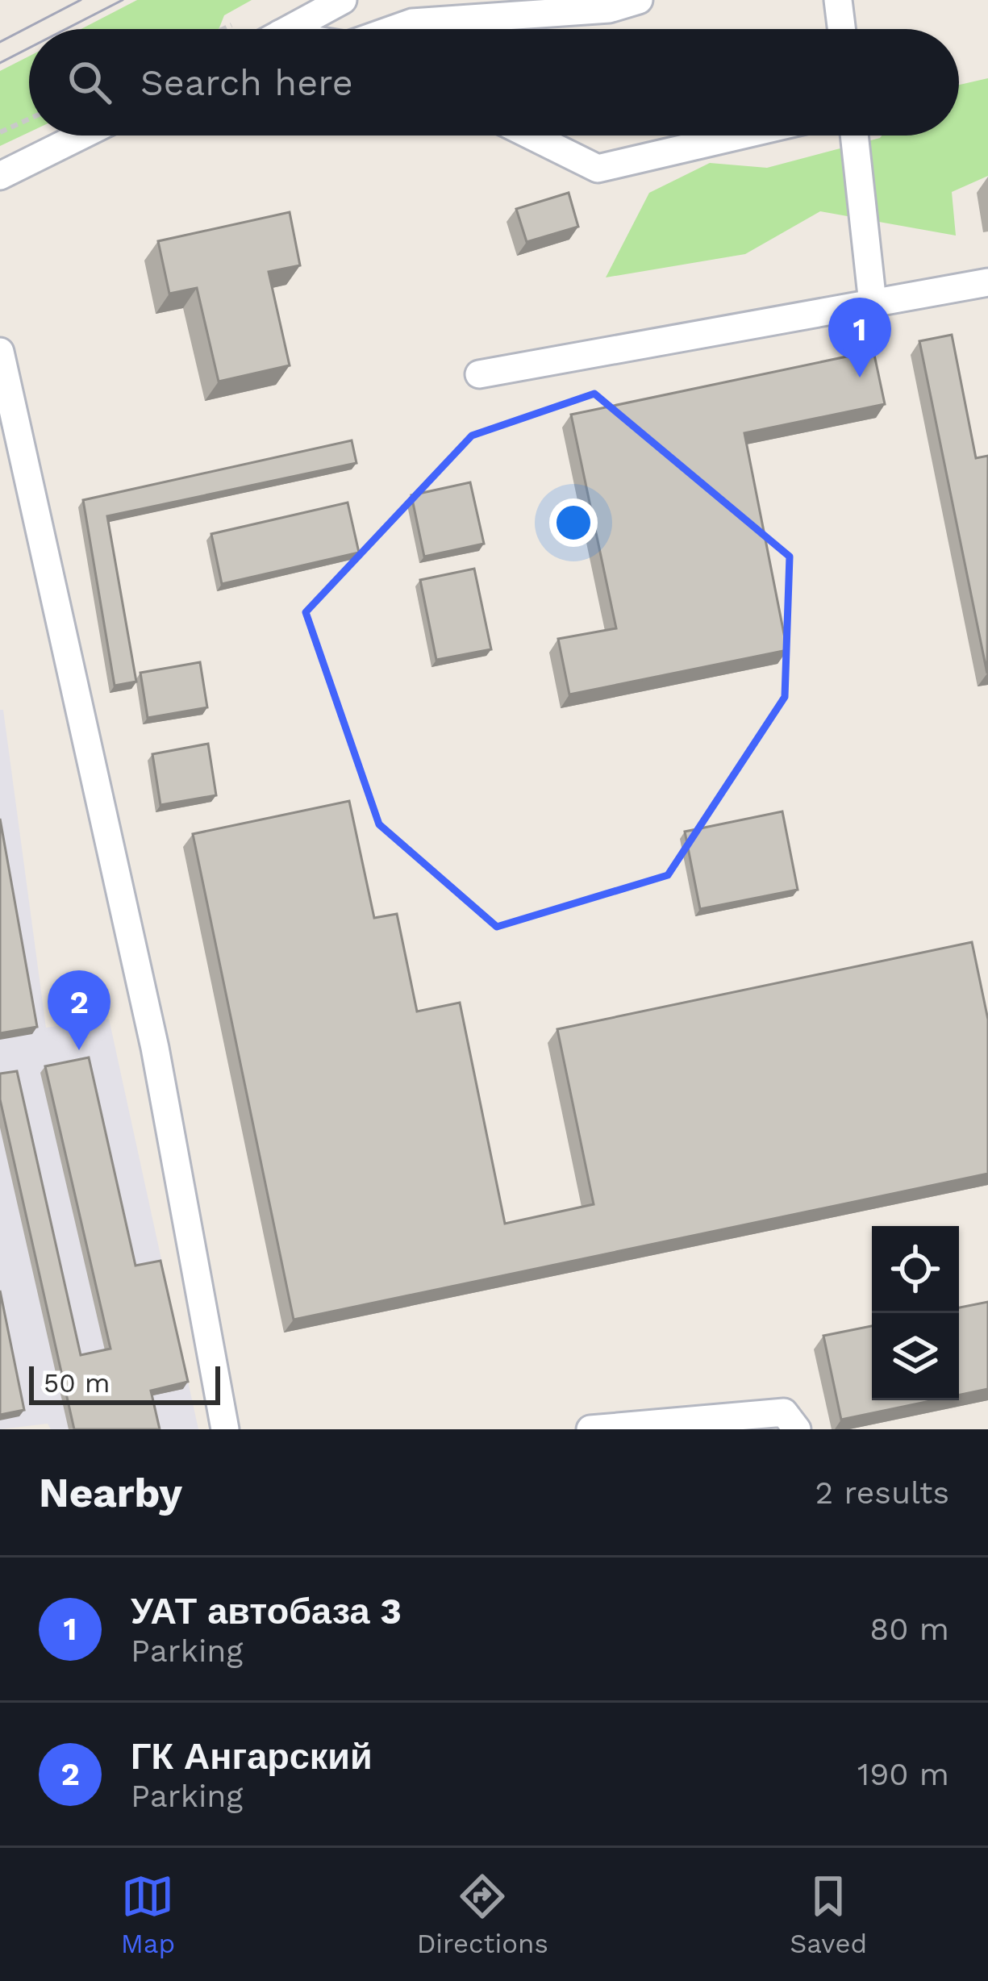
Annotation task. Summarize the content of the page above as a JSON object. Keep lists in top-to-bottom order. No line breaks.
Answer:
{"scale_bar":"50 m","page":{"search":"Search here","pins":["1","2"],"scale":"50 m","heading":["Nearby","2 results"],"list":[{"mark":"1","name":"УАТ автобаза 3","note":"Parking","value":"80 m"},{"mark":"2","name":"ГК Ангарский","note":"Parking","value":"190 m"}],"nav":["Map","Directions","Saved"]}}
